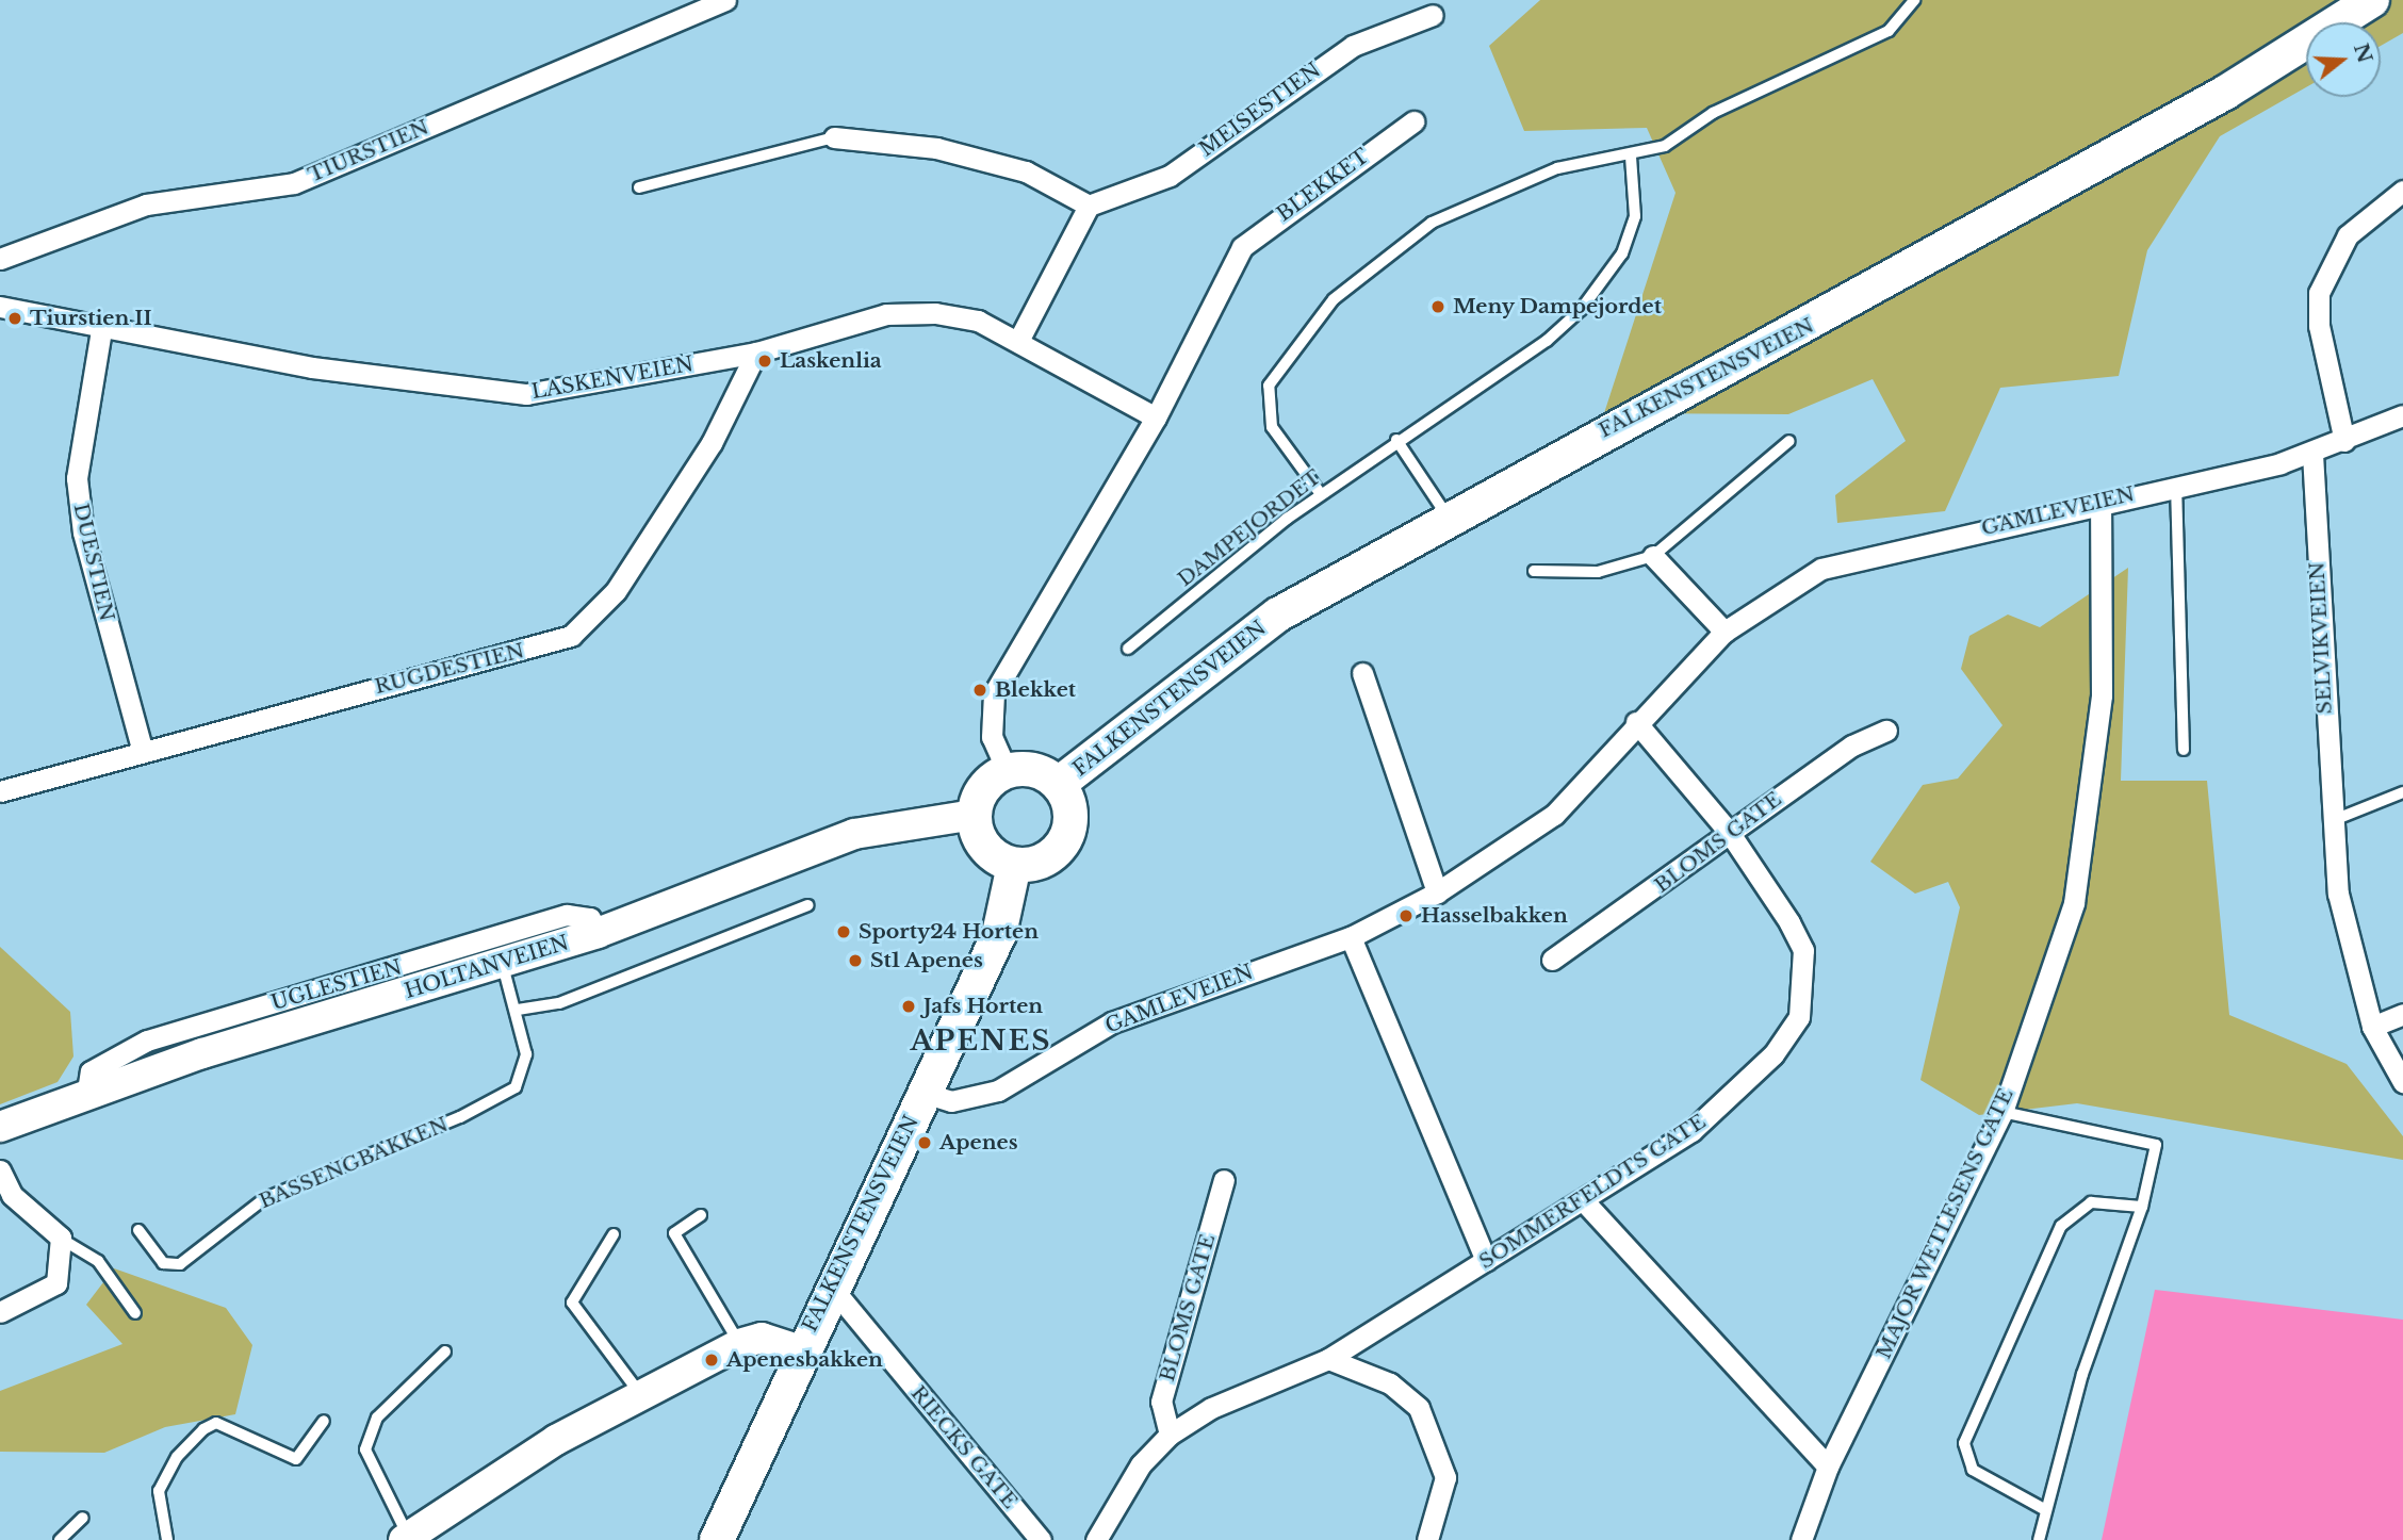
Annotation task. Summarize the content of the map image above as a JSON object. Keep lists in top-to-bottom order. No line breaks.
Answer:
{"streets":{"main road":["FALKENSTENSVEIEN","HOLTANVEIEN"],"street":["MEISESTIEN","TIURSTIEN","BLEKKET","LASKENVEIEN","GAMLEVEIEN","DUESTIEN","SELVIKVEIEN","RUGDESTIEN","BLOMS GATE","UGLESTIEN","SOMMERFELDTS GATE","MAJOR WETLESENS GATE","RIECKS GATE"],"lane":["DAMPEJORDET","BASSENGBAKKEN"]},"crossings":[["BLEKKET","LASKENVEIEN"],["BLEKKET","FALKENSTENSVEIEN"],["BLEKKET","HOLTANVEIEN"],["LASKENVEIEN","DUESTIEN"],["LASKENVEIEN","RUGDESTIEN"],["FALKENSTENSVEIEN","GAMLEVEIEN"],["FALKENSTENSVEIEN","HOLTANVEIEN"],["FALKENSTENSVEIEN","RIECKS GATE"],["GAMLEVEIEN","SELVIKVEIEN"],["GAMLEVEIEN","SOMMERFELDTS GATE"],["GAMLEVEIEN","MAJOR WETLESENS GATE"],["DUESTIEN","RUGDESTIEN"],["BLOMS GATE","SOMMERFELDTS GATE"],["HOLTANVEIEN","UGLESTIEN"],["HOLTANVEIEN","BASSENGBAKKEN"]],"districts":["APENES"],"places":["Meny Dampejordet","Tiurstien II","Laskenlia","Blekket","Hasselbakken","Sporty24 Horten","St1 Apenes","Jafs Horten","Apenes","Apenesbakken"],"north":"right"}
